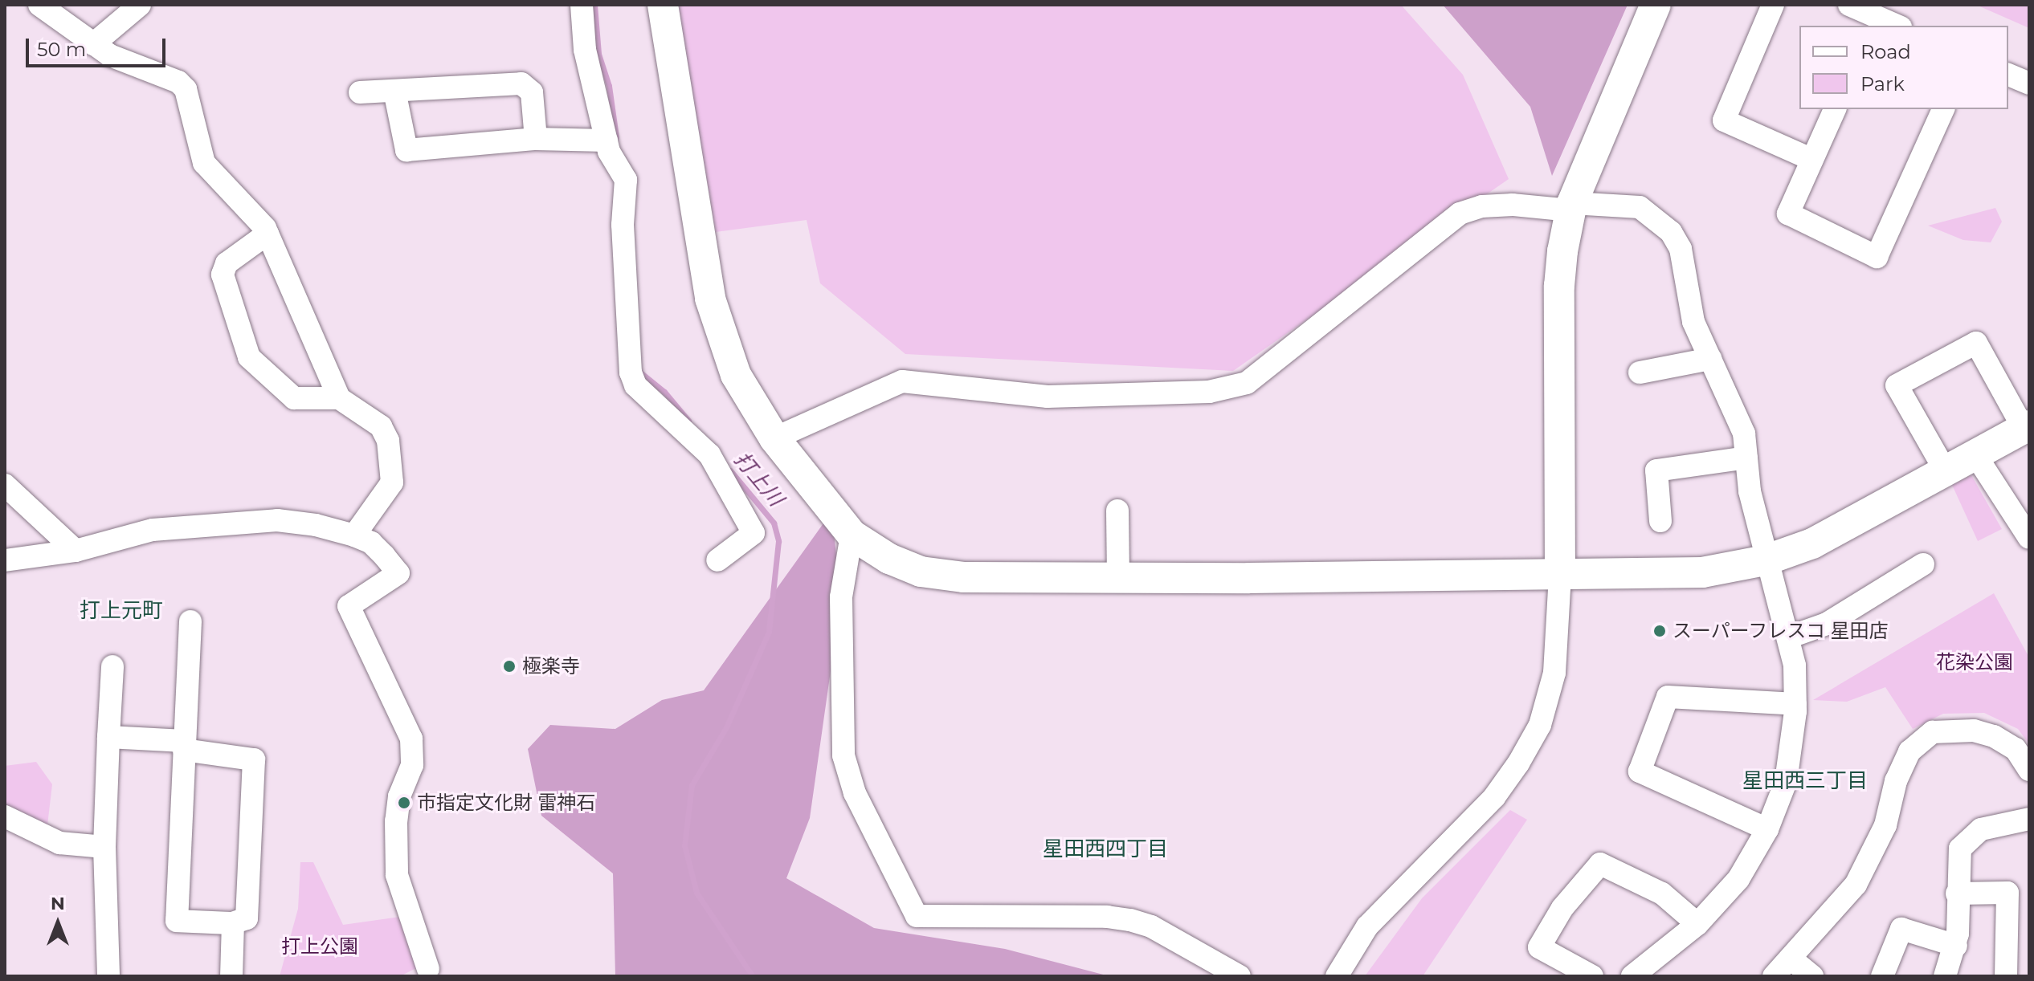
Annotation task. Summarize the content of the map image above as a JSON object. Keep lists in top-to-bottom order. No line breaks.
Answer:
{"districts":["打上元町","星田西三丁目","星田西四丁目"],"water":["打上川"],"parks":["花染公園","打上公園"],"places":["スーパーフレスコ 星田店","極楽寺","市指定文化財 雷神石"],"legend":["Road","Park"],"scale_bar":"50 m","north":"top"}
